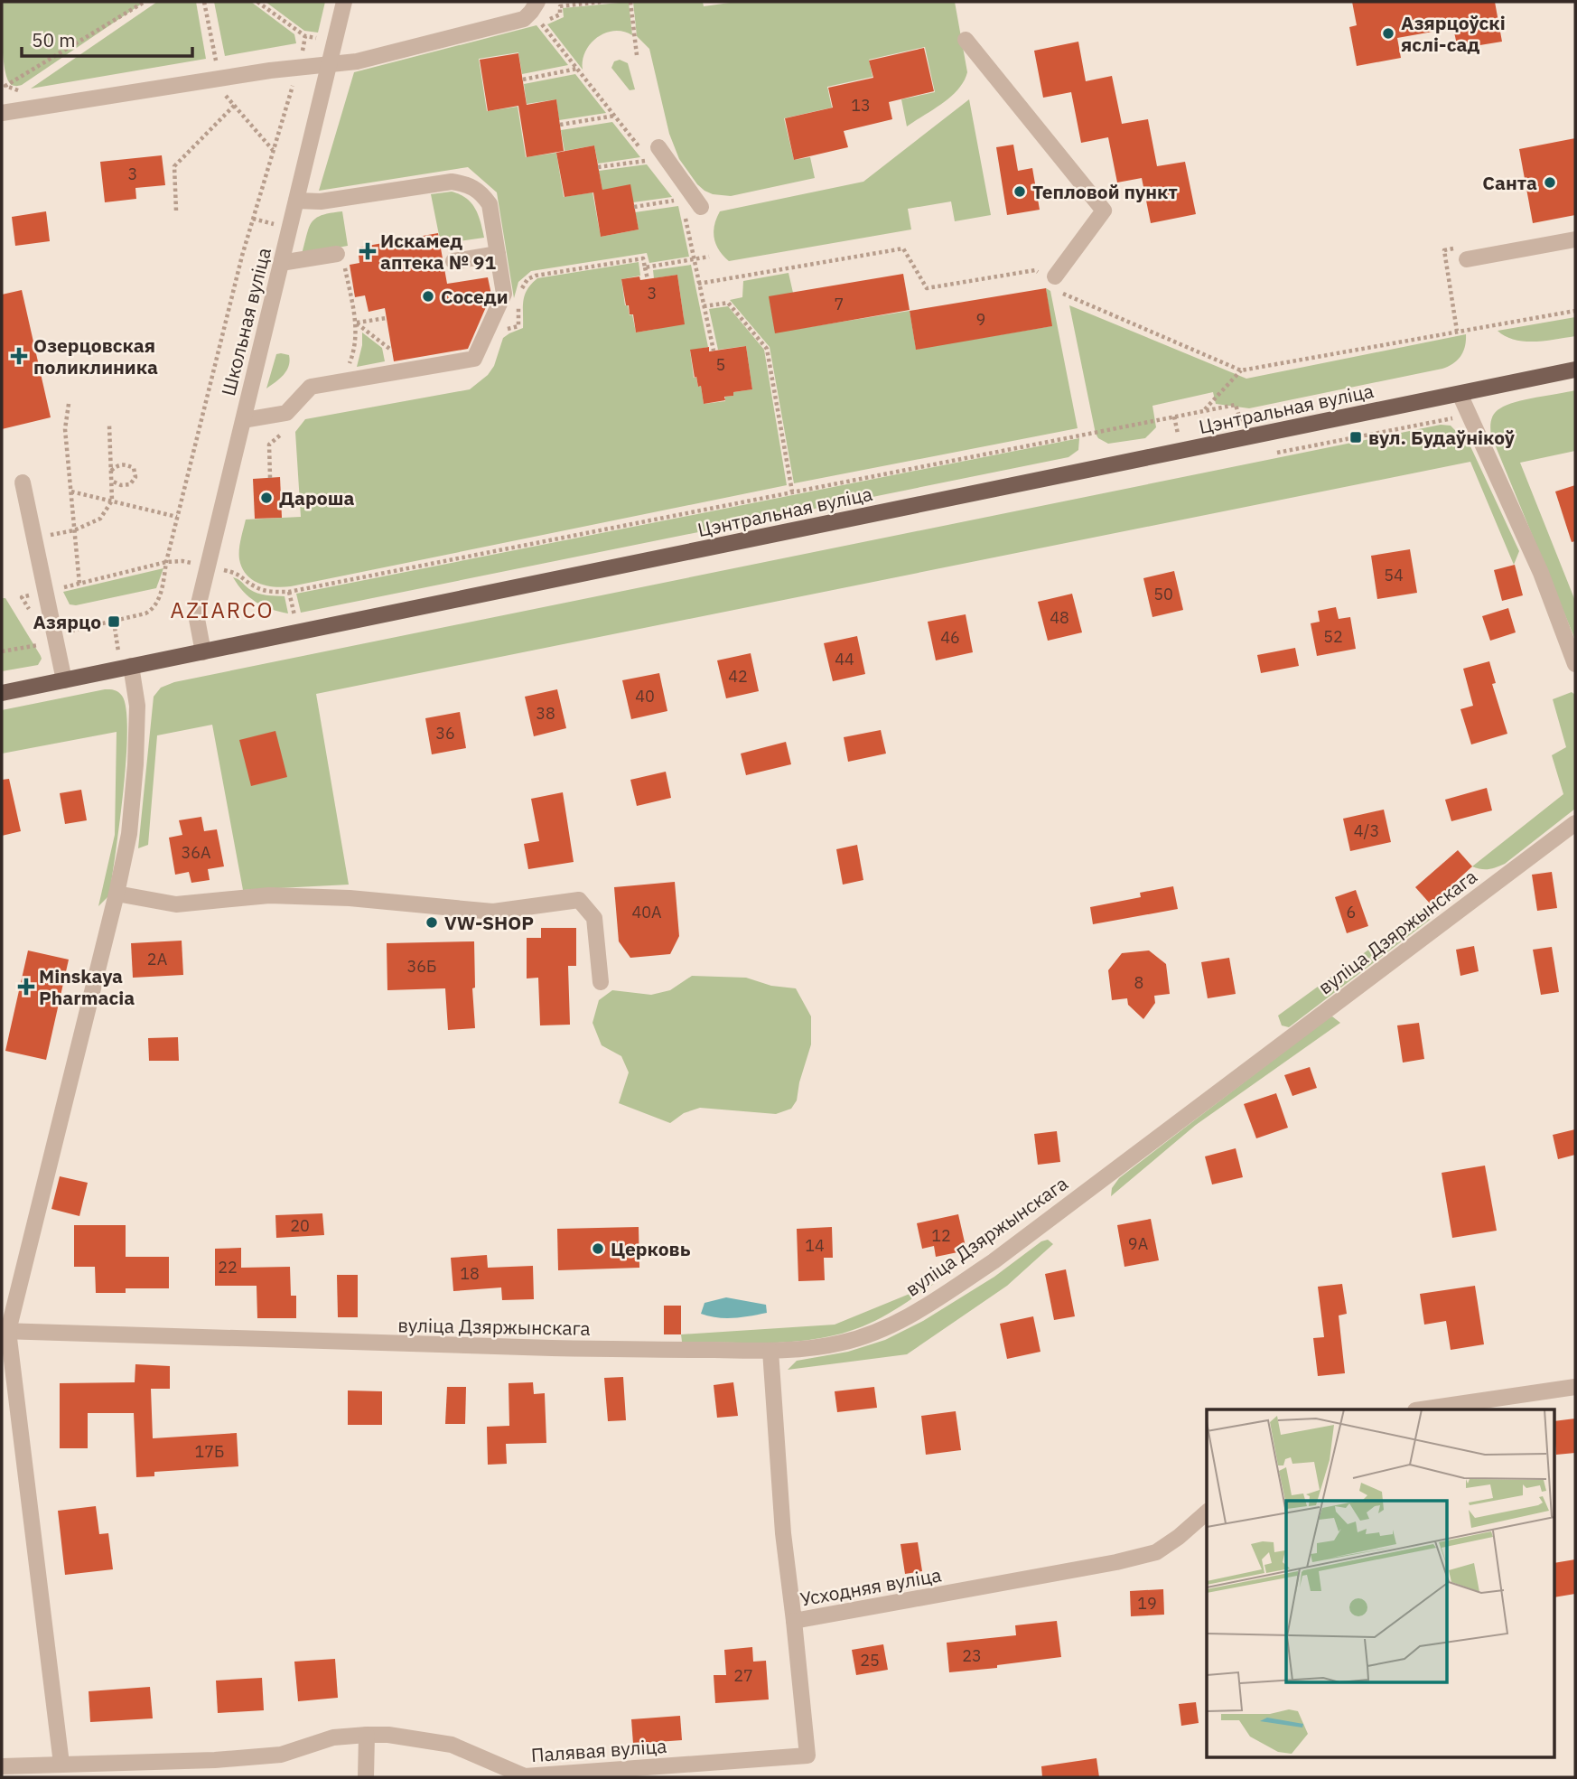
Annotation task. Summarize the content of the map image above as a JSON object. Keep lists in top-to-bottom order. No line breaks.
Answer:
{"streets":{"main road":["Цэнтральная вуліца"],"street":["Школьная вуліца","вуліца Дзяржынскага","Усходняя вуліца","Палявая вуліца"]},"crossings":[["Школьная вуліца","Цэнтральная вуліца"],["вуліца Дзяржынскага","Усходняя вуліца"],["Усходняя вуліца","Палявая вуліца"]],"districts":["AZIARCO"],"places":{"other":["Азярцоўскі яслі-сад","Санта","Тепловой пункт","Соседи","Дароша","VW-SHOP","Церковь"],"health":["Искамед аптека № 91","Озерцовская поликлиника","Minskaya Pharmacia"],"transit":["вул. Будаўнікоў","Азярцо"]},"house_numbers":["13","3","3","7","9","5","54","50","48","52","46","44","42","40","38","36","4/3","36А","40А","6","2А","36Б","8","20","12","9А","14","22","18","17Б","19","23","25","27"],"scale_bar":"50 m"}
